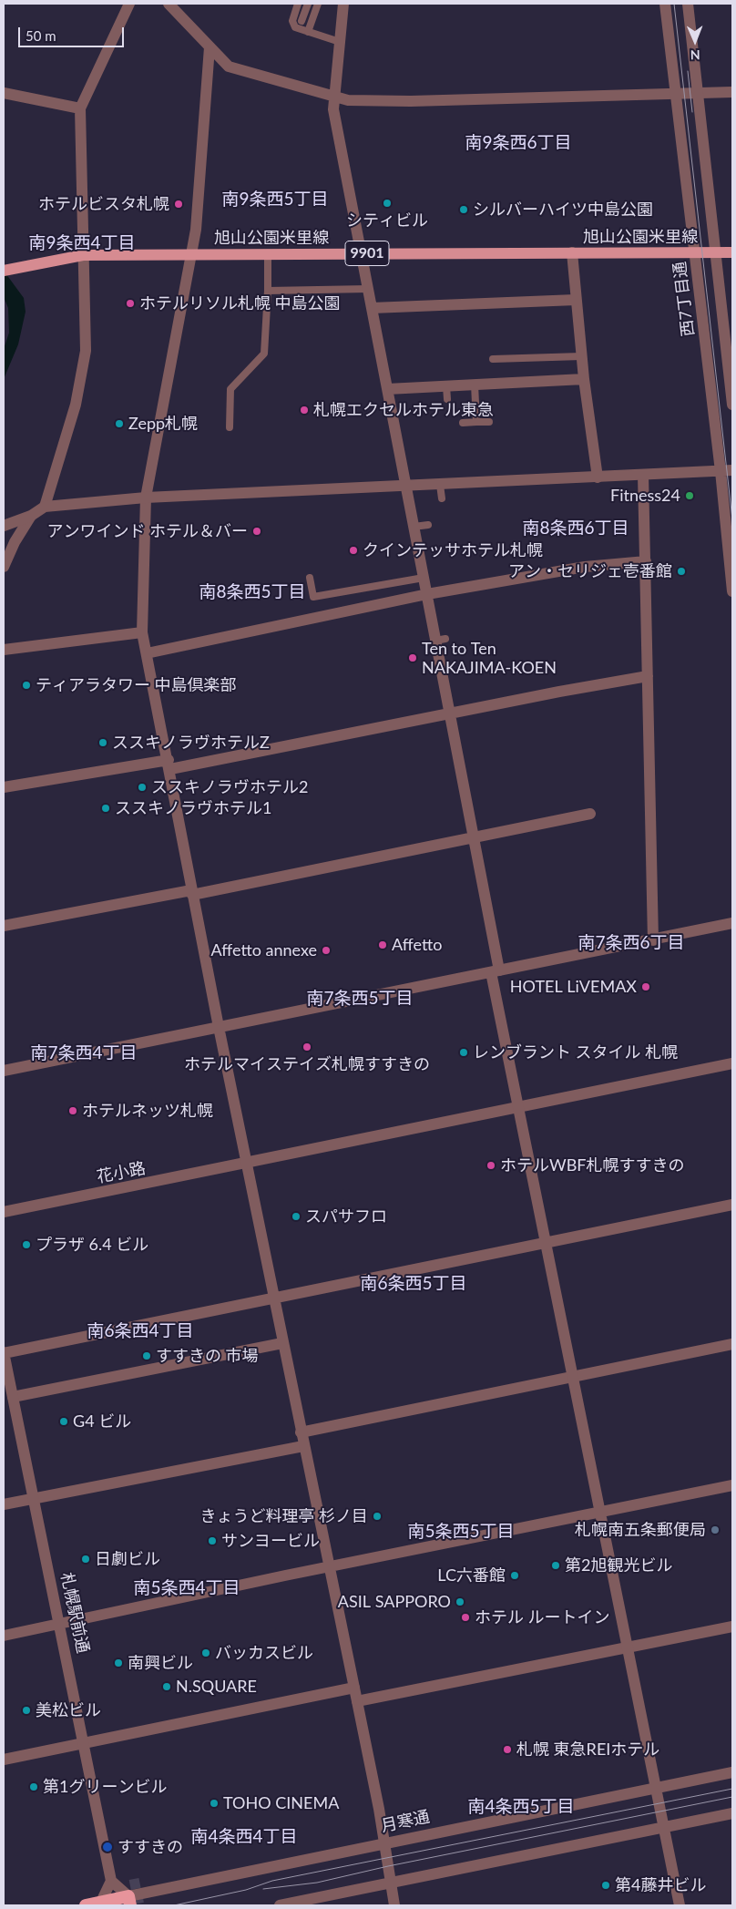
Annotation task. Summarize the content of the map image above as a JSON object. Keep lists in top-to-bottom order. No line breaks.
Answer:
{"streets":{"highway":["月寒通"],"main road":["旭山公園米里線","9901"],"street":["西7丁目通","花小路","札幌駅前通"]},"crossings":[["旭山公園米里線","西7丁目通"]],"districts":["南9条西6丁目","南9条西5丁目","南9条西4丁目","南8条西6丁目","南8条西5丁目","南7条西6丁目","南7条西5丁目","南7条西4丁目","南6条西5丁目","南6条西4丁目","南5条西5丁目","南5条西4丁目","南4条西5丁目","南4条西4丁目"],"places":["シティビル","ホテルビスタ札幌","シルバーハイツ中島公園","ホテルリソル札幌 中島公園","札幌エクセルホテル東急","Zepp札幌","Fitness24","アンワインド ホテル＆バー","クインテッサホテル札幌","アン・セリジェ壱番館","Ten to Ten NAKAJIMA-KOEN","ティアラタワー 中島倶楽部","ススキノラヴホテルZ","ススキノラヴホテル2","ススキノラヴホテル1","Affetto","Affetto annexe","HOTEL LiVEMAX","ホテルマイステイズ札幌すすきの","レンブラント スタイル 札幌","ホテルネッツ札幌","ホテルWBF札幌すすきの","スパサフロ","プラザ 6.4 ビル","すすきの 市場","G4 ビル","きょうど料理亭 杉ノ目","札幌南五条郵便局","サンヨービル","日劇ビル","第2旭観光ビル","LC六番館","ASIL SAPPORO","ホテル ルートイン","バッカスビル","南興ビル","N.SQUARE","美松ビル","札幌 東急REIホテル","第1グリーンビル","TOHO CINEMA","すすきの","第4藤井ビル"],"scale_bar":"50 m","north":"bottom"}
